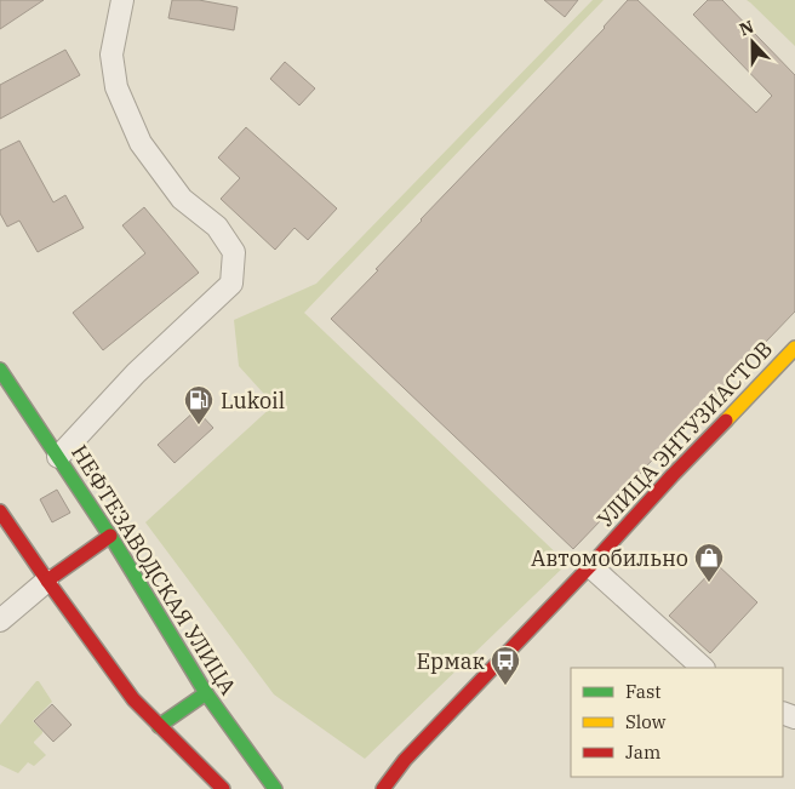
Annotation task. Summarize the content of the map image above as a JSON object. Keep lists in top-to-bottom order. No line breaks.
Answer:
{"streets":{"main road":["УЛИЦА ЭНТУЗИАСТОВ","НЕФТЕЗАВОДСКАЯ УЛИЦА"]},"places":{"fuel station":["Lukoil"],"shop":["Автомобильно"],"bus stop":["Ермак"]},"legend":["Fast","Slow","Jam"],"north":"top"}
